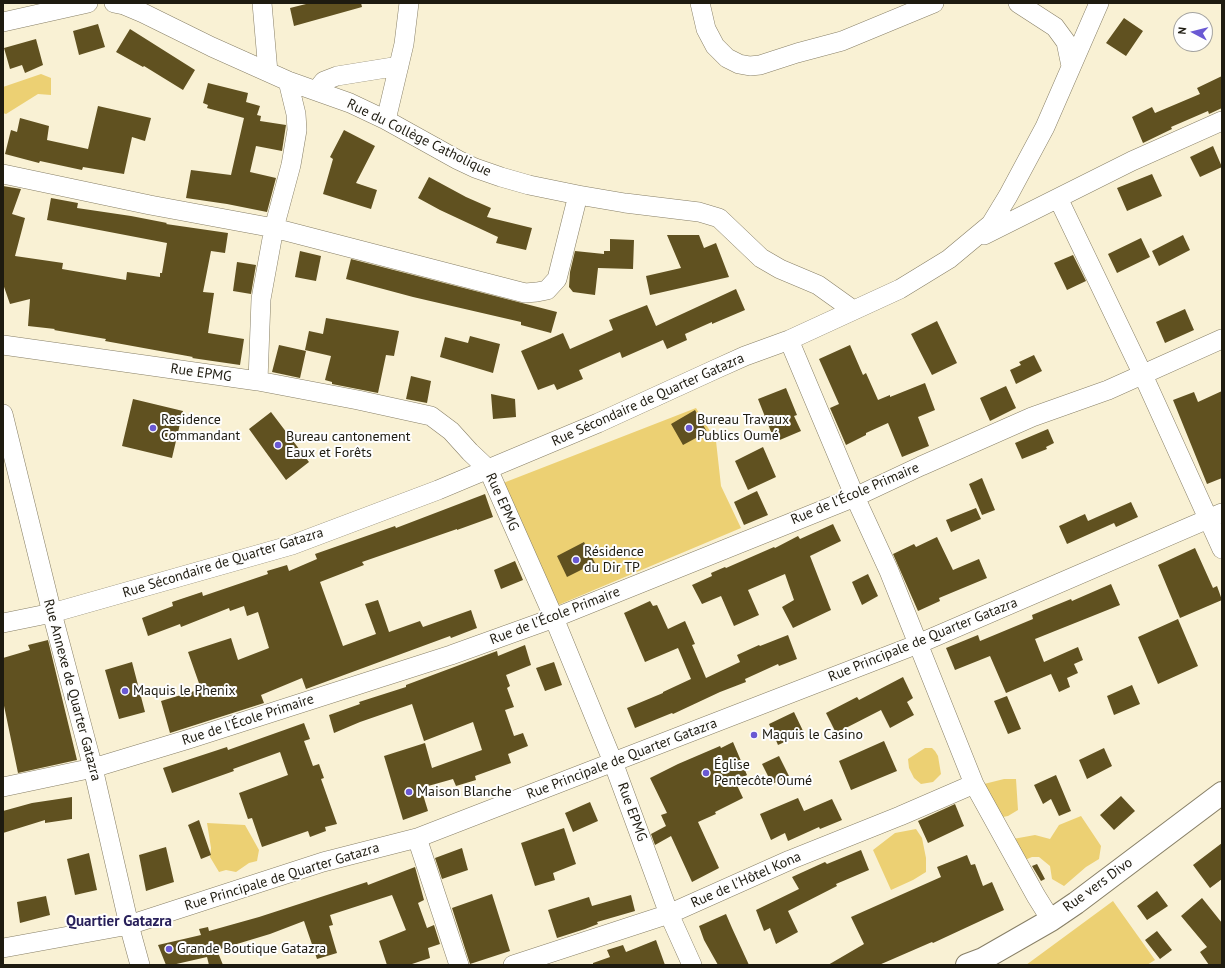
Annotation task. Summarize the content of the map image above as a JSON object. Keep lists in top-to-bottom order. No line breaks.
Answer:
{"streets":{"main road":["Rue vers Divo"],"street":["Rue du Collège Catholique","Rue EPMG","Rue Sécondaire de Quarter Gatazra","Rue de l'École Primaire","Rue Principale de Quarter Gatazra","Rue Annexe de Quarter Gatazra","Rue de l'Hôtel Kona"]},"crossings":[["Rue du Collège Catholique","Rue Sécondaire de Quarter Gatazra"],["Rue EPMG","Rue Sécondaire de Quarter Gatazra"],["Rue EPMG","Rue de l'École Primaire"],["Rue EPMG","Rue Principale de Quarter Gatazra"],["Rue EPMG","Rue de l'Hôtel Kona"],["Rue Sécondaire de Quarter Gatazra","Rue Annexe de Quarter Gatazra"],["Rue de l'École Primaire","Rue Annexe de Quarter Gatazra"],["Rue Principale de Quarter Gatazra","Rue Annexe de Quarter Gatazra"]],"districts":["Quartier Gatazra"],"places":["Residence Commandant","Bureau Travaux Publics Oumé","Bureau cantonement Eaux et Forêts","Résidence du Dir TP","Maquis le Phenix","Maquis le Casino","Église Pentecôte Oumé","Maison Blanche","Grande Boutique Gatazra"],"north":"left"}
